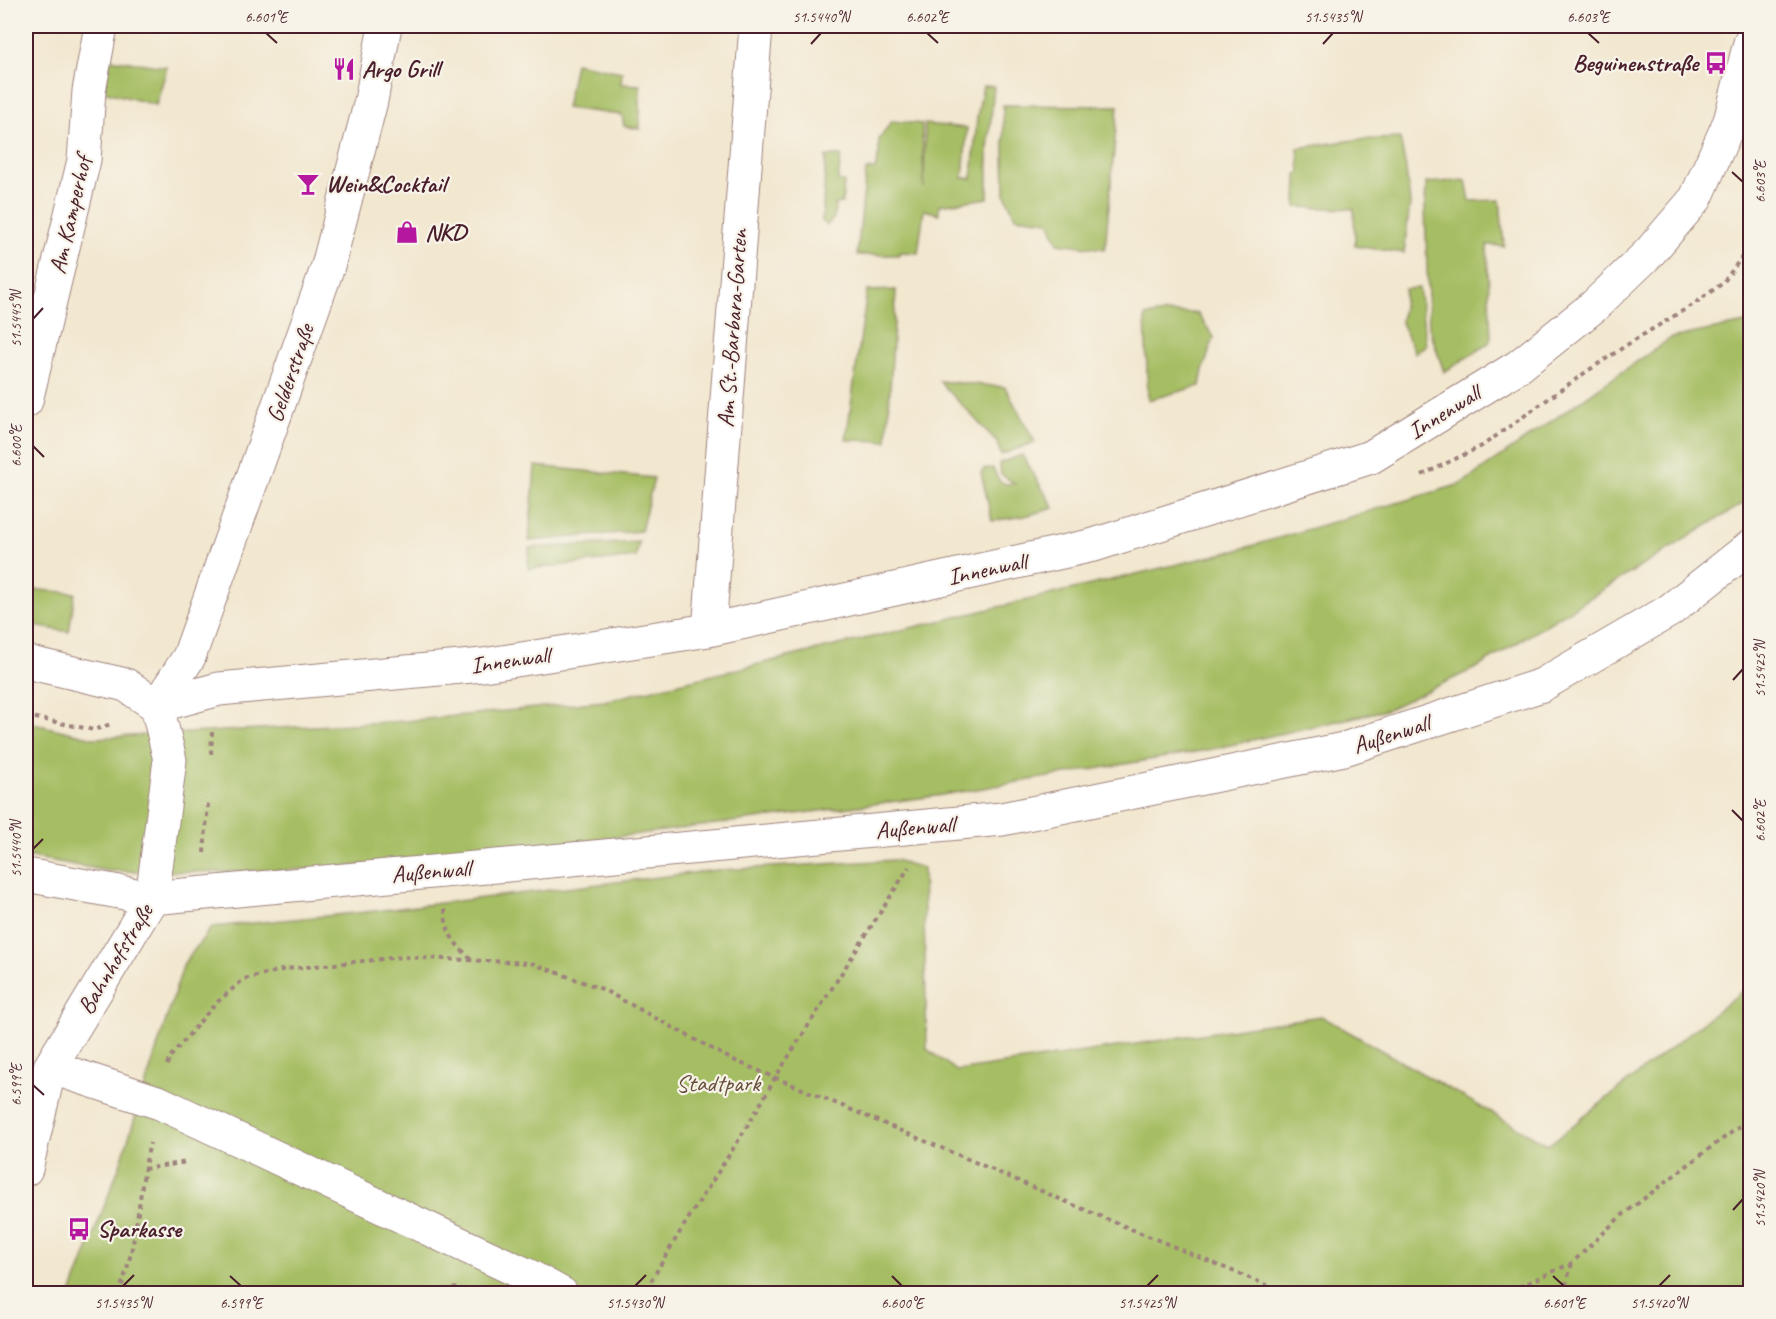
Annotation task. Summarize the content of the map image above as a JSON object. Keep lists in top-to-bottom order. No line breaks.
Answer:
{"streets":{"street":["Am Kamperhof","Am St.-Barbara-Garten","Gelderstraße","Innenwall","Außenwall","Bahnhofstraße"]},"crossings":[["Am St.-Barbara-Garten","Innenwall"],["Gelderstraße","Innenwall"],["Gelderstraße","Bahnhofstraße"],["Innenwall","Bahnhofstraße"],["Außenwall","Bahnhofstraße"]],"parks":["Stadtpark"],"places":{"bus stop":["Beguinenstraße","Sparkasse"],"restaurant":["Argo Grill"],"bar":["Wein&Cocktail"],"shop":["NKD"]},"coordinates":["6.601°E","51.5440°N","6.602°E","51.5435°N","6.603°E","51.5445°N","6.600°E","51.5425°N","6.599°E","51.5420°N","51.5430°N"]}
